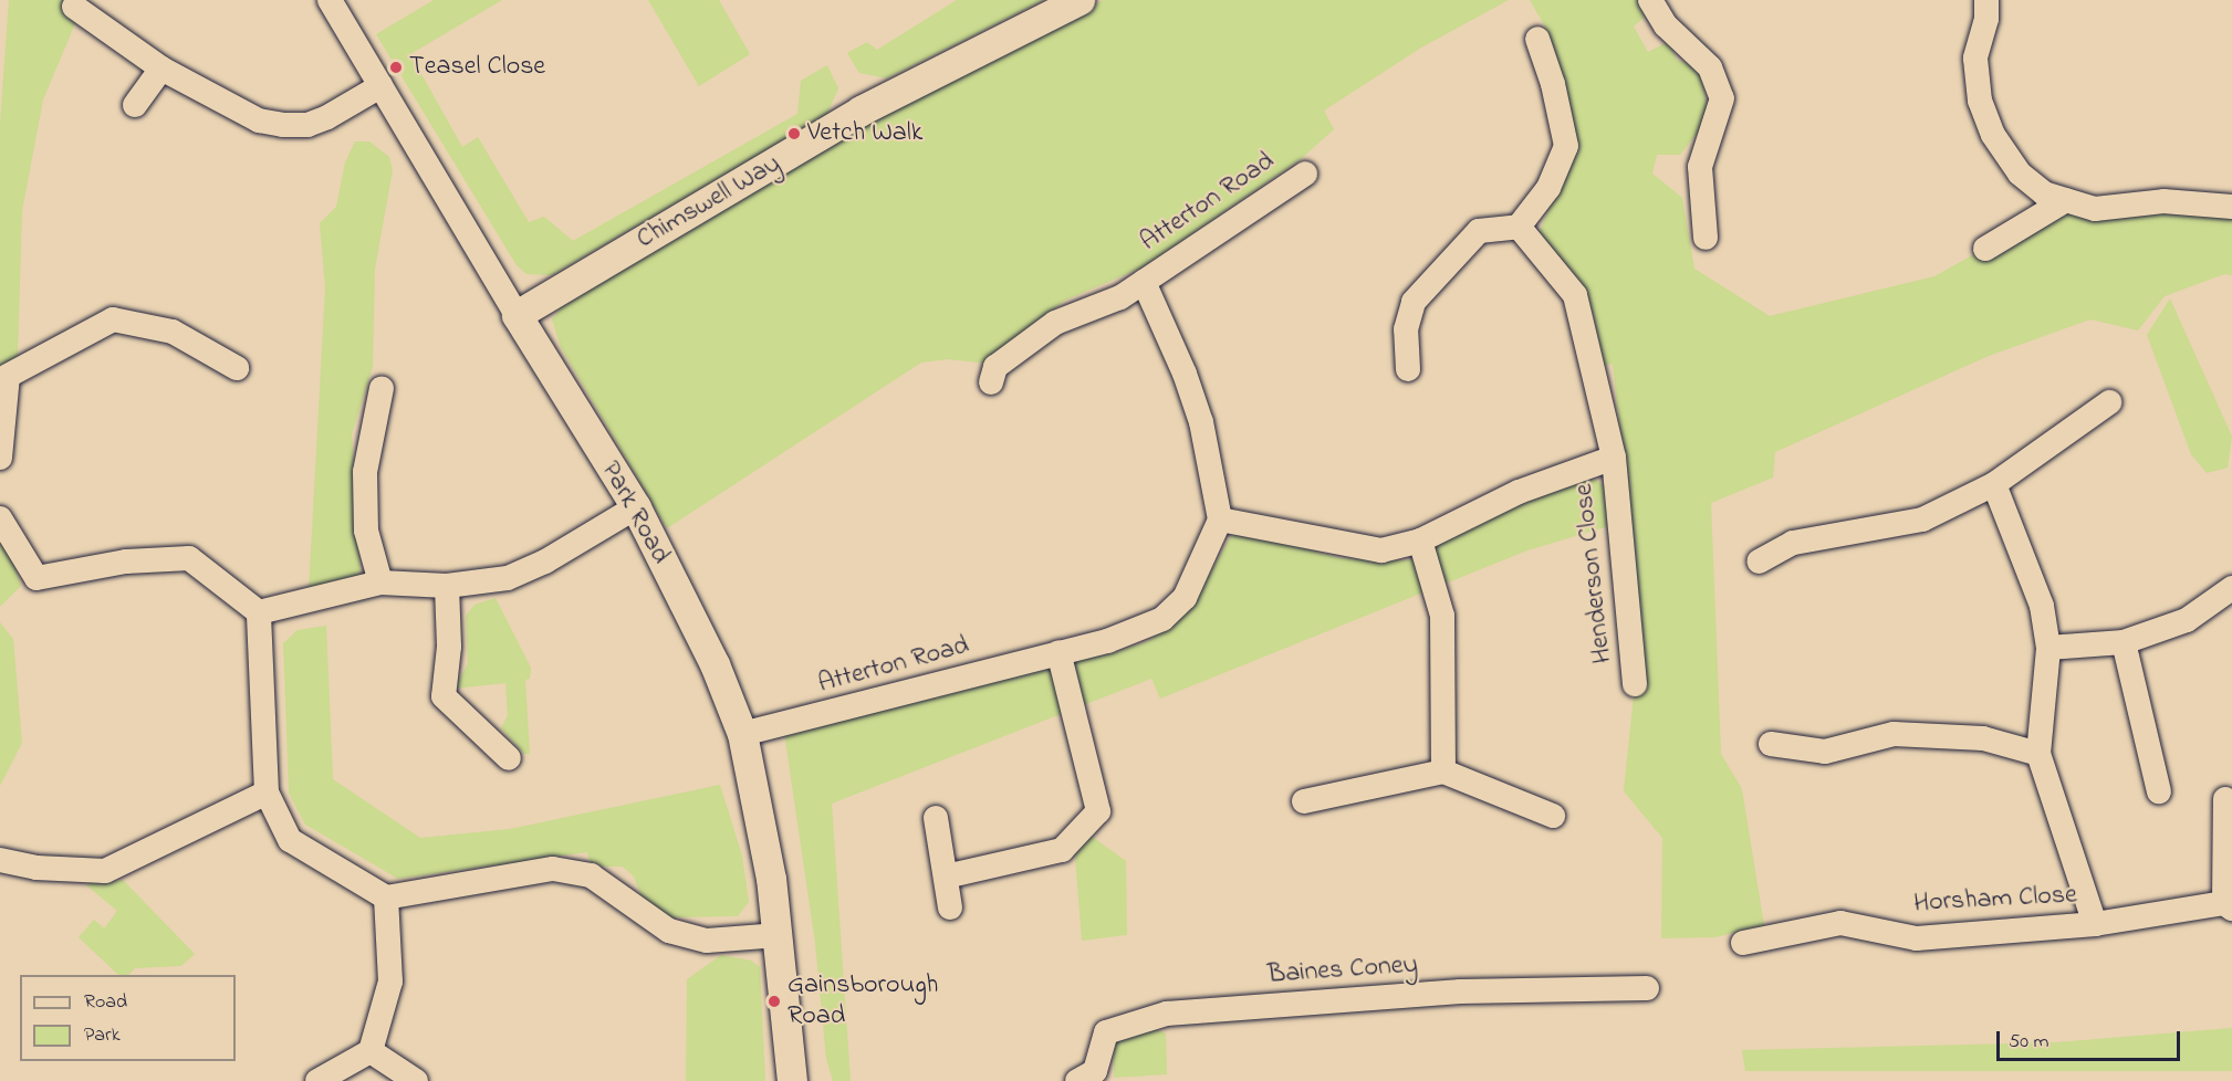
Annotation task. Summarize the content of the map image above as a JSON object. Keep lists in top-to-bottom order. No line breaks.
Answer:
{"streets":{"street":["Chimswell Way","Atterton Road","Park Road","Henderson Close","Horsham Close","Baines Coney"]},"crossings":[["Chimswell Way","Park Road"],["Atterton Road","Park Road"],["Atterton Road","Henderson Close"]],"places":["Teasel Close","Vetch Walk","Gainsborough Road"],"legend":["Road","Park"],"scale_bar":"50 m"}
